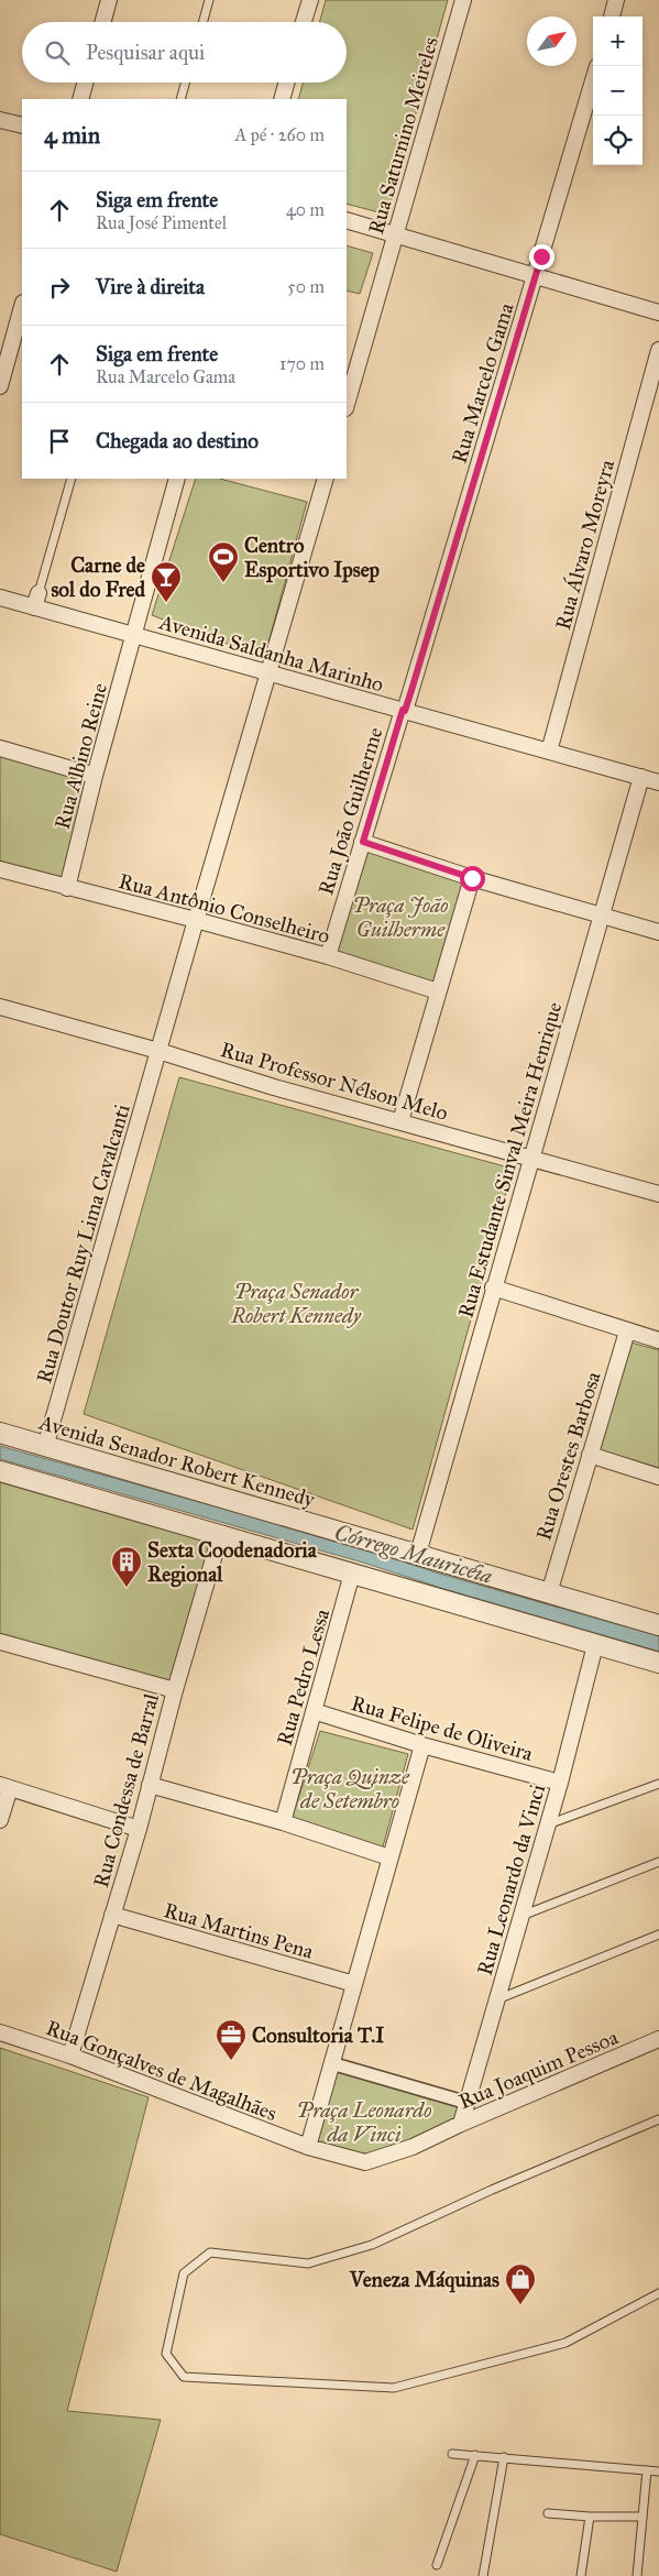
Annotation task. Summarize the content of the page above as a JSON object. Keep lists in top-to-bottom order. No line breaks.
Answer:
{"streets":{"street":["Rua Saturnino Meireles","Rua Marcelo Gama","Rua Álvaro Moreyra","Avenida Saldanha Marinho","Rua Albino Reine","Rua João Guilherme","Rua Antônio Conselheiro","Rua Professor Nélson Melo","Rua Estudante Sinval Meira Henrique","Rua Doutor Ruy Lima Cavalcanti","Rua Orestes Barbosa","Avenida Senador Robert Kennedy","Rua Pedro Lessa","Rua Felipe de Oliveira","Rua Condessa de Barral","Rua Leonardo da Vinci","Rua Martins Pena","Rua Joaquim Pessoa","Rua Gonçalves de Magalhães"]},"crossings":[["Rua Marcelo Gama","Avenida Saldanha Marinho"],["Rua Marcelo Gama","Rua João Guilherme"],["Rua Álvaro Moreyra","Avenida Saldanha Marinho"],["Avenida Saldanha Marinho","Rua Albino Reine"],["Avenida Saldanha Marinho","Rua João Guilherme"],["Avenida Saldanha Marinho","Rua Estudante Sinval Meira Henrique"],["Avenida Saldanha Marinho","Rua Doutor Ruy Lima Cavalcanti"],["Rua Albino Reine","Rua Antônio Conselheiro"],["Rua João Guilherme","Rua Antônio Conselheiro"],["Rua Antônio Conselheiro","Rua Doutor Ruy Lima Cavalcanti"],["Rua Professor Nélson Melo","Rua Estudante Sinval Meira Henrique"],["Rua Professor Nélson Melo","Rua Doutor Ruy Lima Cavalcanti"],["Rua Estudante Sinval Meira Henrique","Avenida Senador Robert Kennedy"],["Rua Doutor Ruy Lima Cavalcanti","Avenida Senador Robert Kennedy"],["Rua Orestes Barbosa","Avenida Senador Robert Kennedy"],["Rua Pedro Lessa","Rua Felipe de Oliveira"],["Rua Felipe de Oliveira","Rua Leonardo da Vinci"],["Rua Condessa de Barral","Rua Martins Pena"],["Rua Condessa de Barral","Rua Gonçalves de Magalhães"],["Rua Leonardo da Vinci","Rua Joaquim Pessoa"],["Rua Joaquim Pessoa","Rua Gonçalves de Magalhães"]],"water":["Córrego Mauricéia"],"parks":["Praça João Guilherme","Praça Senador Robert Kennedy","Praça Quinze de Setembro","Praça Leonardo da Vinci"],"places":{"sports":["Centro Esportivo Ipsep"],"bar":["Carne de sol do Fred"],"building":["Sexta Coodenadoria Regional"],"office":["Consultoria T.I"],"shop":["Veneza Máquinas"]},"north":"top right","page":{"map_buttons":["+","−"],"search":"Pesquisar aqui","heading":["4 min","A pé · 260 m"],"list":[["Siga em frente","Rua José Pimentel","40 m"],["Vire à direita","50 m"],["Siga em frente","Rua Marcelo Gama","170 m"],"Chegada ao destino"]}}
